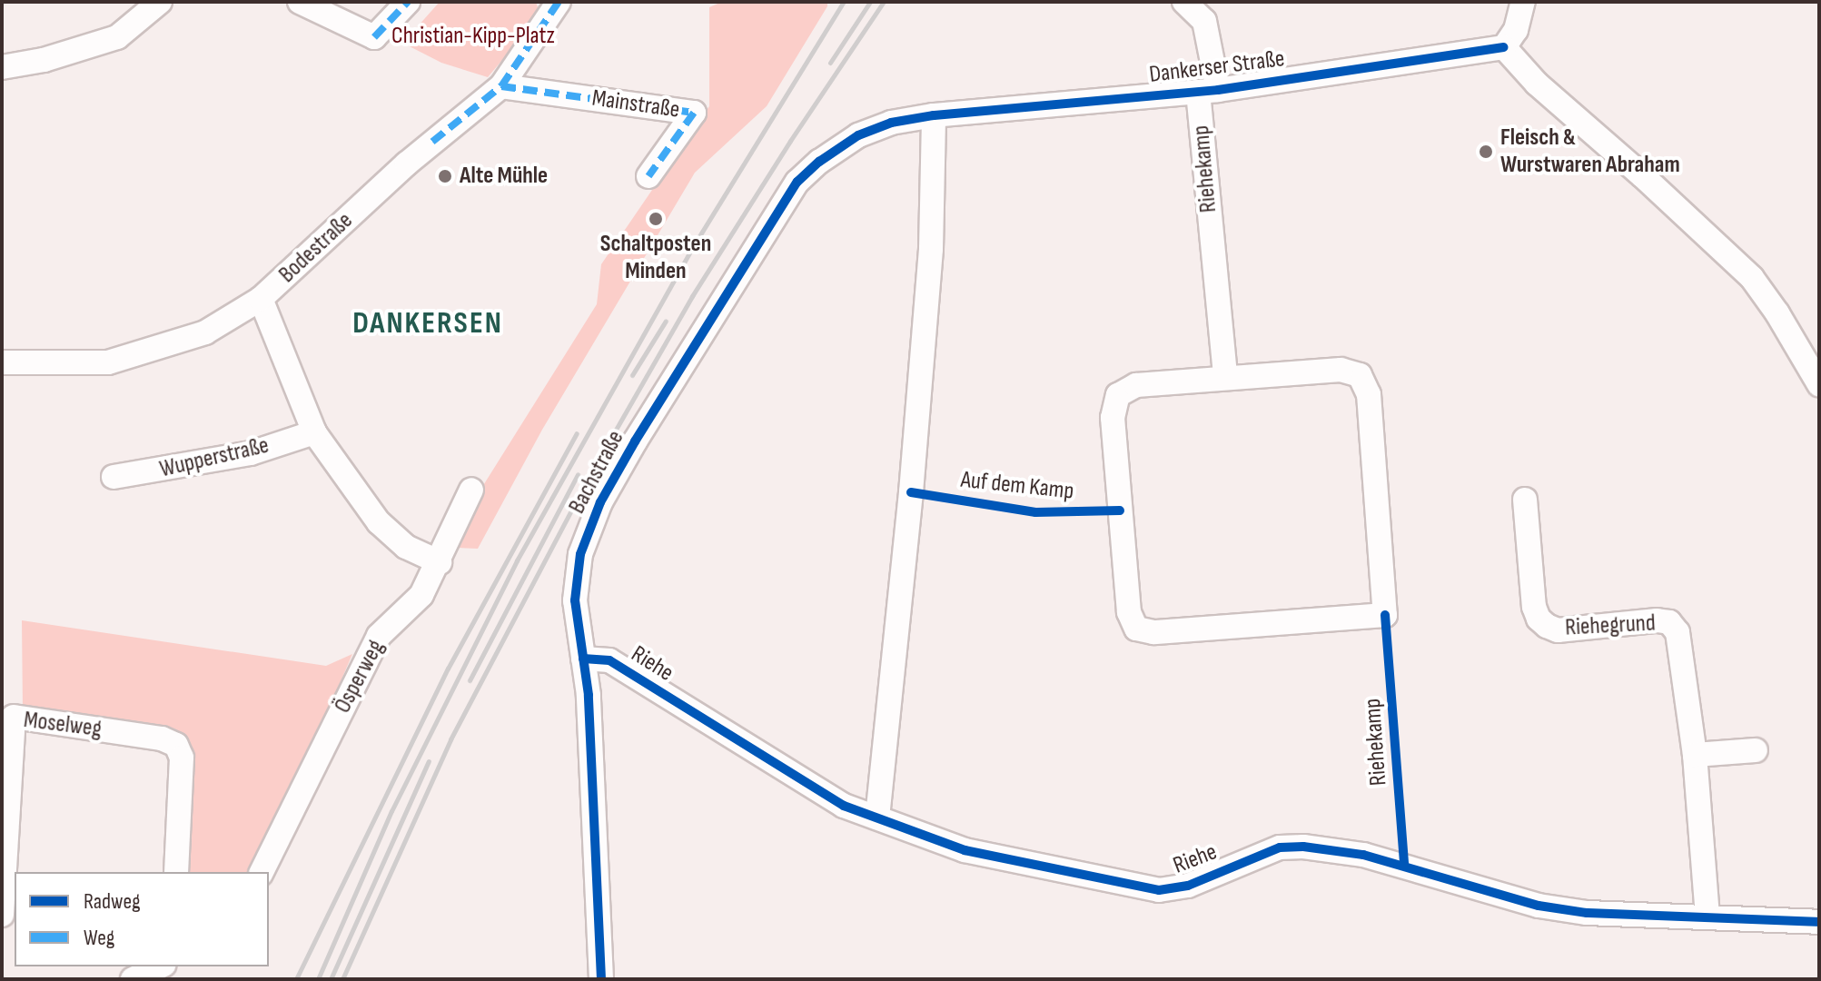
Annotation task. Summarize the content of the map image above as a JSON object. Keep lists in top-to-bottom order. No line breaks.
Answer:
{"streets":{"street":["Dankerser Straße","Mainstraße","Riehekamp","Bodestraße","Wupperstraße","Bachstraße","Riehegrund","Riehe","Ösperweg","Moselweg"],"cycle path":["Auf dem Kamp"]},"crossings":[["Dankerser Straße","Riehekamp"],["Dankerser Straße","Bachstraße"],["Mainstraße","Bodestraße"],["Bachstraße","Riehe"],["Riehegrund","Riehe"]],"districts":["DANKERSEN"],"parks":["Christian-Kipp-Platz"],"places":["Fleisch & Wurstwaren Abraham","Alte Mühle","Schaltposten Minden"],"legend":["Radweg","Weg"]}
